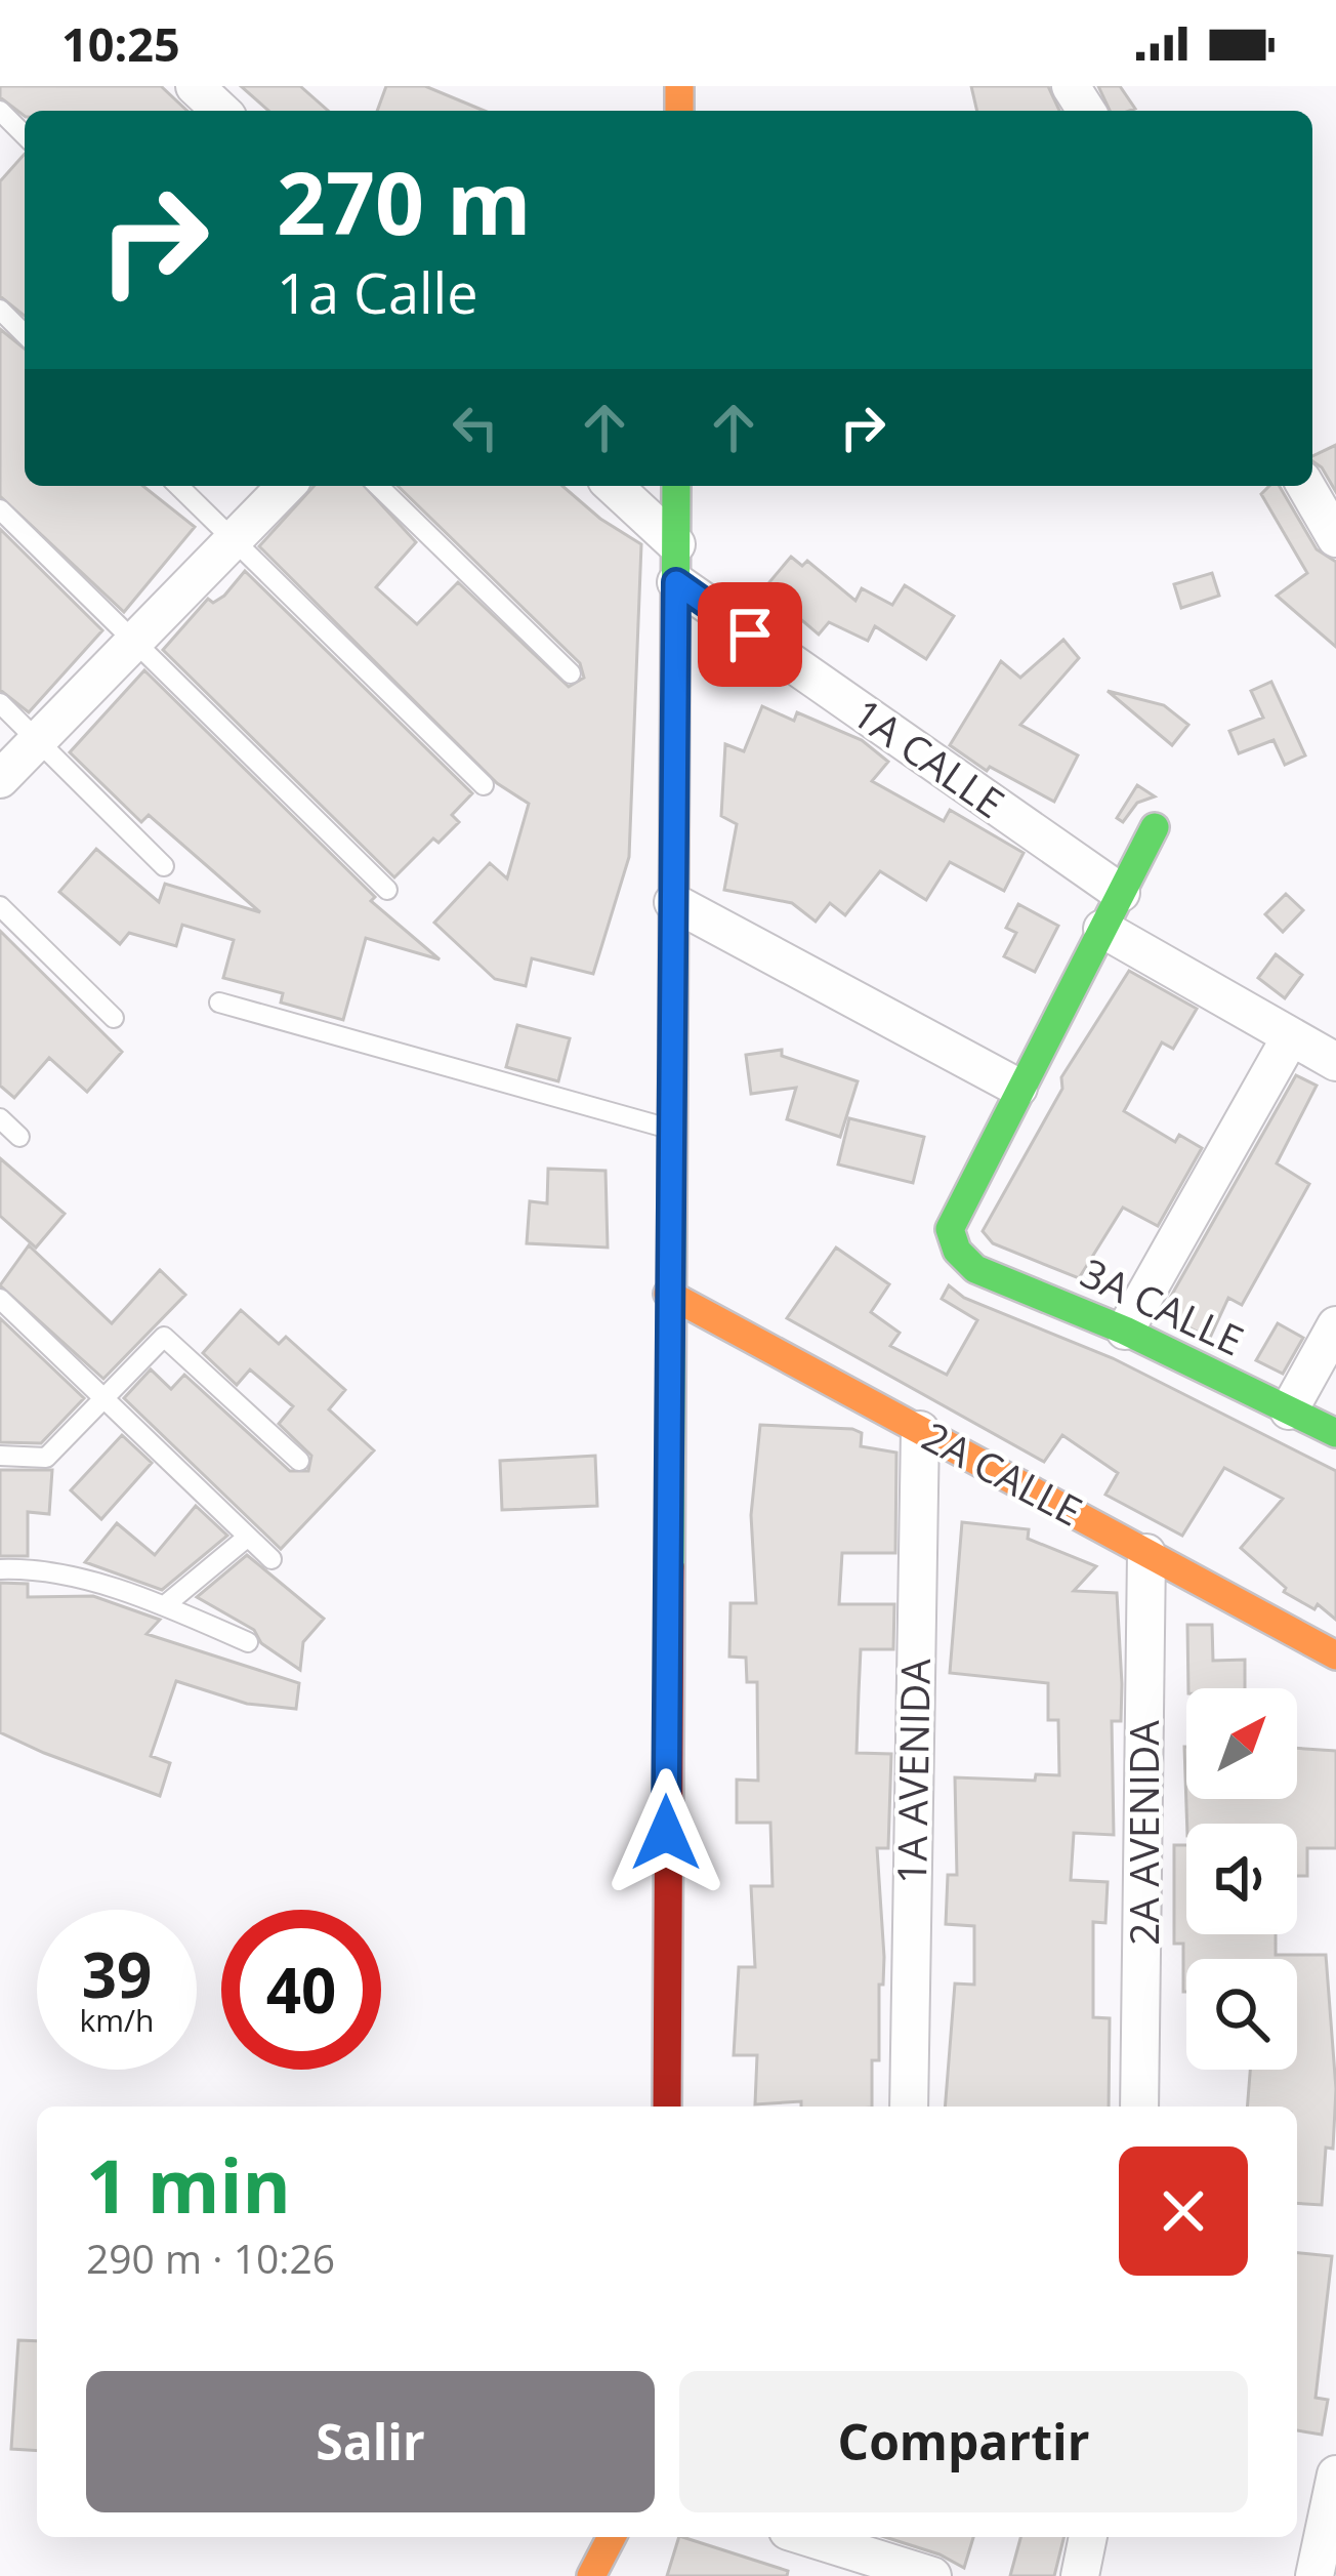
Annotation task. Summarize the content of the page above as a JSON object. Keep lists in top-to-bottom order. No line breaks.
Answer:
{"streets":{"street":["1A CALLE","3A CALLE","2A CALLE","1A AVENIDA","2A AVENIDA"]},"crossings":[["2A CALLE","1A AVENIDA"],["2A CALLE","2A AVENIDA"]],"north":"top right","page":{"status":"10:25","turn":["270 m","1a Calle"],"speed":"39 km/h","limit":"40","heading":["1 min","290 m · 10:26"],"buttons":["Salir","Compartir"]}}
